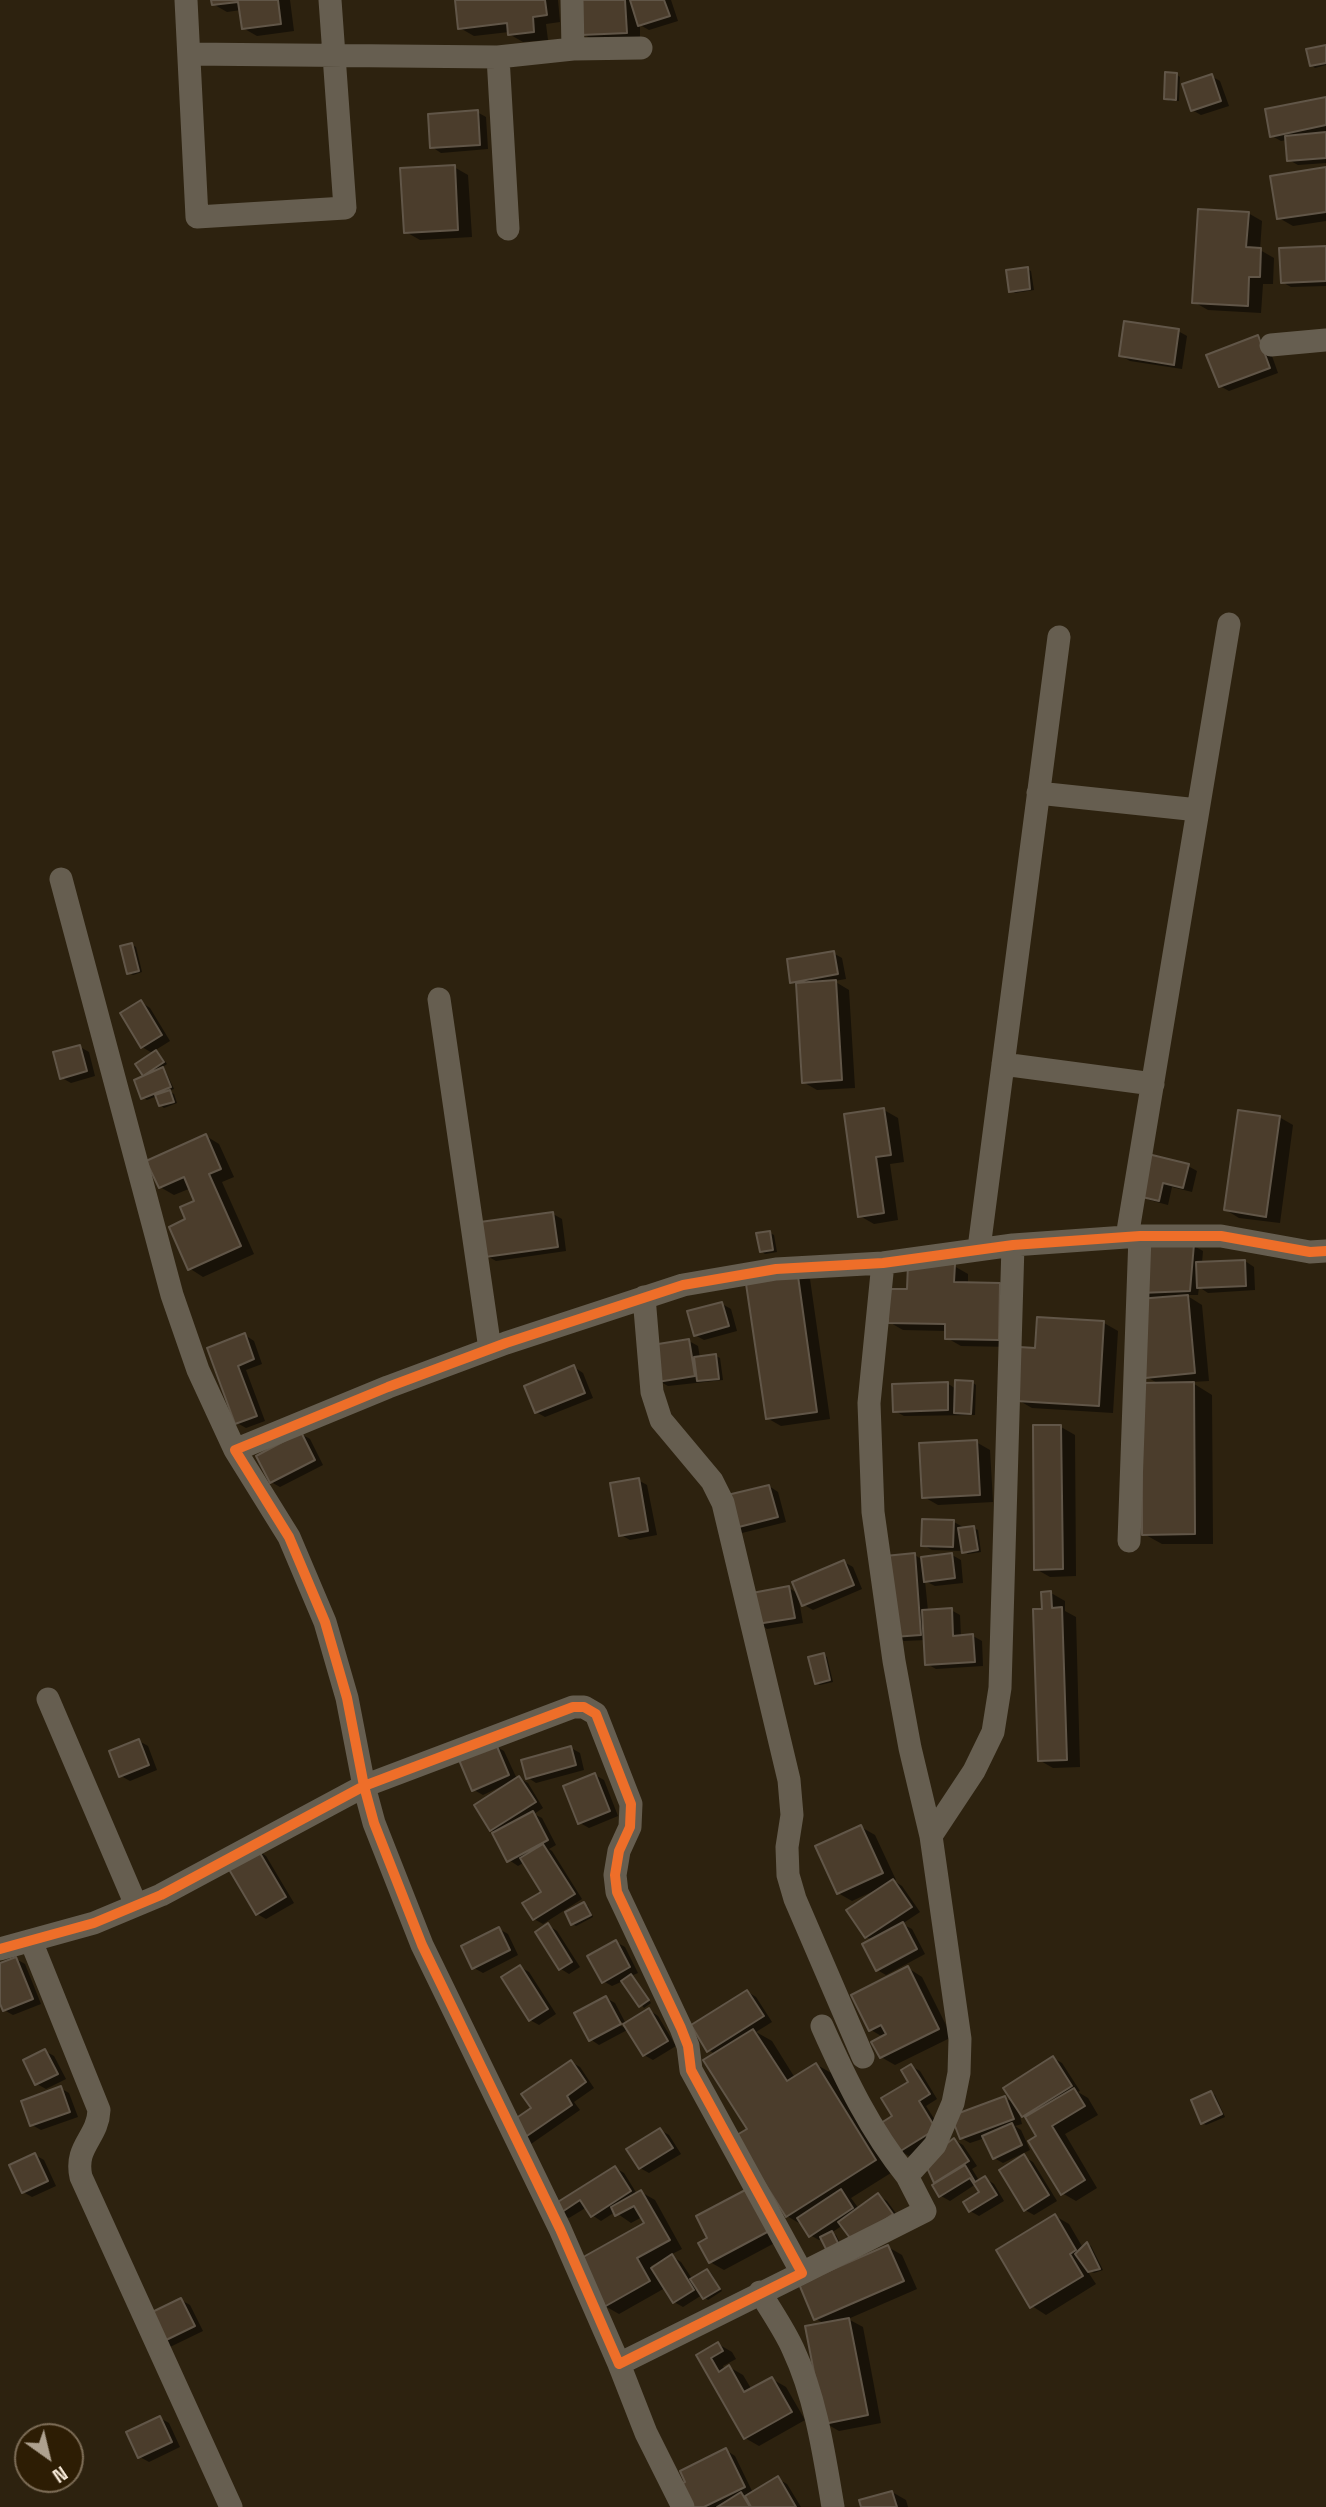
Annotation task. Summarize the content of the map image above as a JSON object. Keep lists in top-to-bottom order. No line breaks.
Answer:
{"north":"bottom right"}
